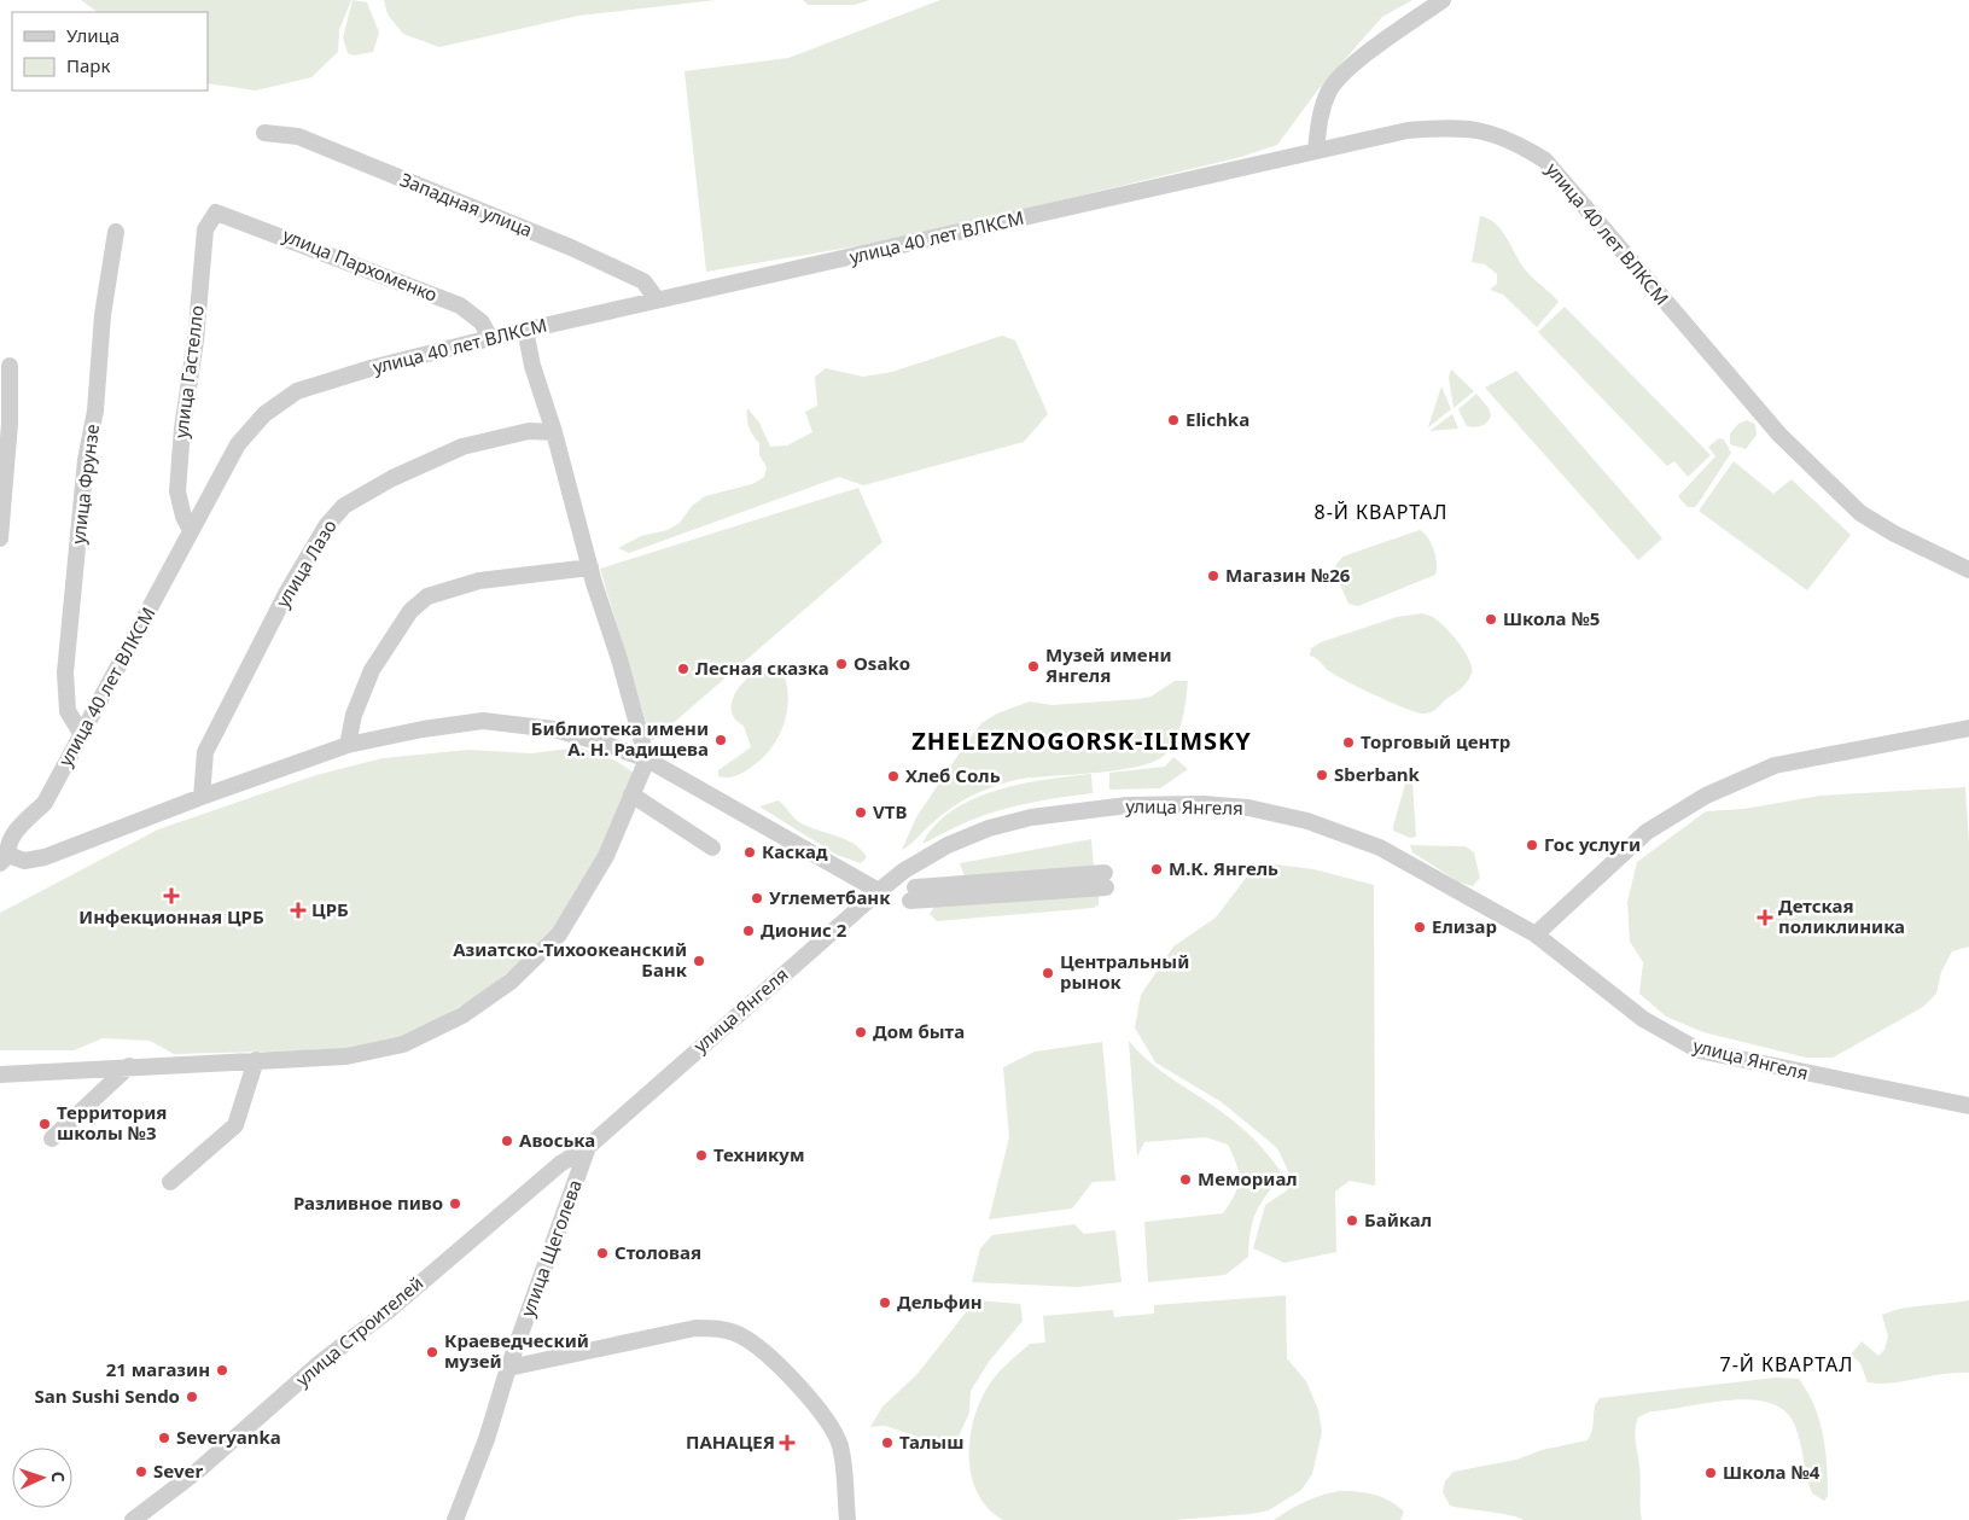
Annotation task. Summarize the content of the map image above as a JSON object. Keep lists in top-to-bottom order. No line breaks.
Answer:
{"streets":{"street":["Западная улица","улица 40 лет ВЛКСМ","улица Пархоменко","улица Гастелло","улица Фрунзе","улица Лазо","улица Янгеля","улица Щеголева","улица Строителей"]},"crossings":[["Западная улица","улица 40 лет ВЛКСМ"],["улица 40 лет ВЛКСМ","улица Пархоменко"],["улица 40 лет ВЛКСМ","улица Гастелло"],["улица 40 лет ВЛКСМ","улица Фрунзе"],["улица Пархоменко","улица Гастелло"],["улица Янгеля","улица Щеголева"],["улица Янгеля","улица Строителей"],["улица Щеголева","улица Строителей"]],"districts":["8-Й КВАРТАЛ","ZHELEZNOGORSK-ILIMSKY","7-Й КВАРТАЛ"],"places":{"other":["Elichka","Магазин №26","Школа №5","Osako","Музей имени Янгеля","Лесная сказка","Библиотека имени А. Н. Радищева","Торговый центр","Sberbank","Хлеб Соль","VTB","Гос услуги","Каскад","М.К. Янгель","Углеметбанк","Елизар","Дионис 2","Азиатско-Тихоокеанский Банк","Центральный рынок","Дом быта","Территория школы №3","Авоська","Техникум","Мемориал","Разливное пиво","Байкал","Столовая","Дельфин","Краеведческий музей","21 магазин","San Sushi Sendo","Severyanka","Талыш","Sever","Школа №4"],"health":["Инфекционная ЦРБ","ЦРБ","Детская поликлиника","ПАНАЦЕЯ"]},"legend":["Улица","Парк"],"north":"right"}
